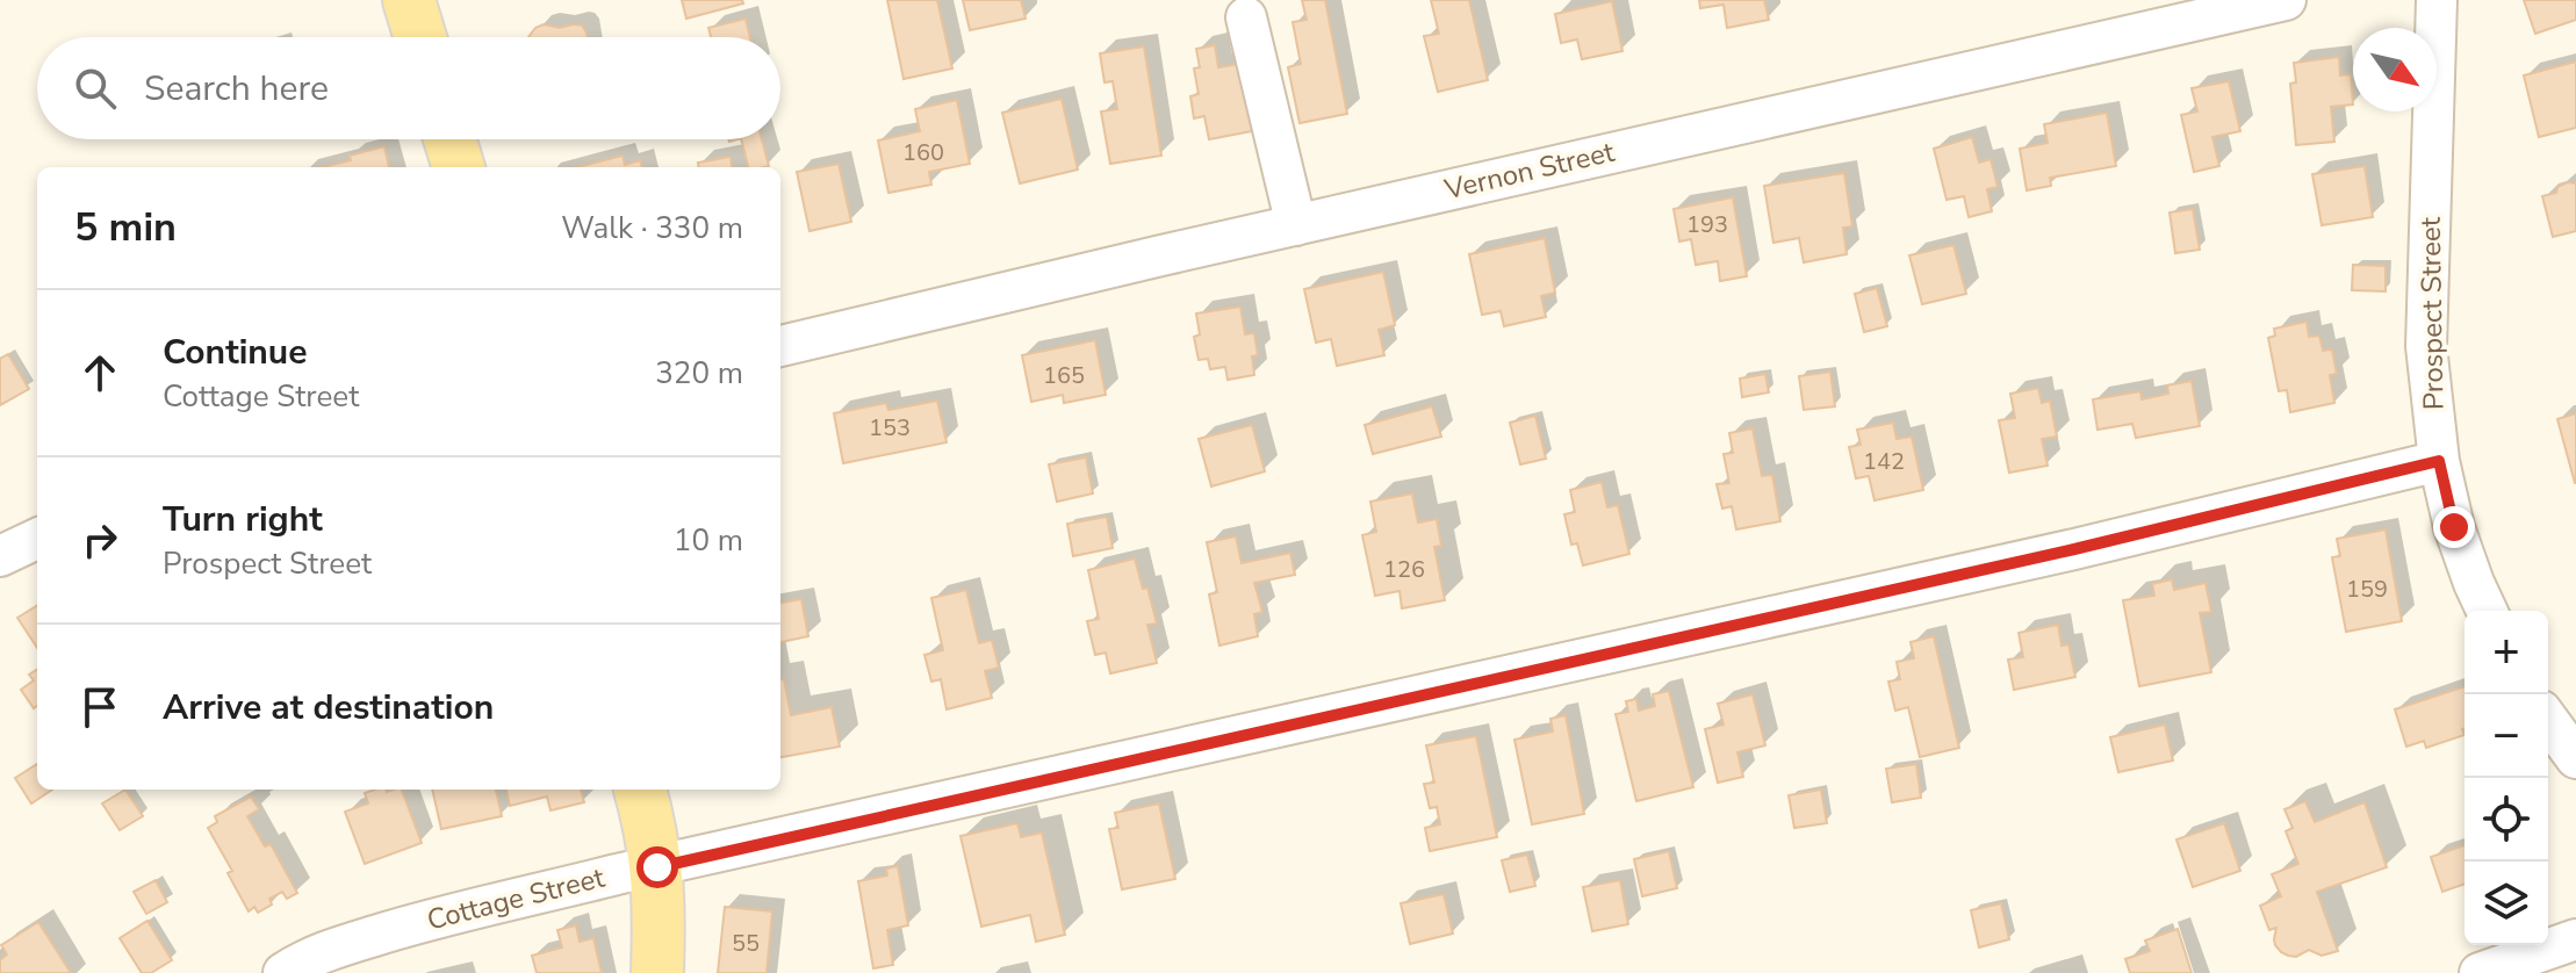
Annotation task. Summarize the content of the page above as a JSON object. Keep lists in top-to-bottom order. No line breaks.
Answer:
{"streets":{"street":["Vernon Street","Prospect Street","Cottage Street"]},"crossings":[["Prospect Street","Cottage Street"]],"house_numbers":["160","193","165","153","142","126","159","55"],"north":"bottom right","page":{"search":"Search here","heading":["5 min","Walk · 330 m"],"list":[["Continue","Cottage Street","320 m"],["Turn right","Prospect Street","10 m"],"Arrive at destination"],"map_buttons":["+","−"]}}
